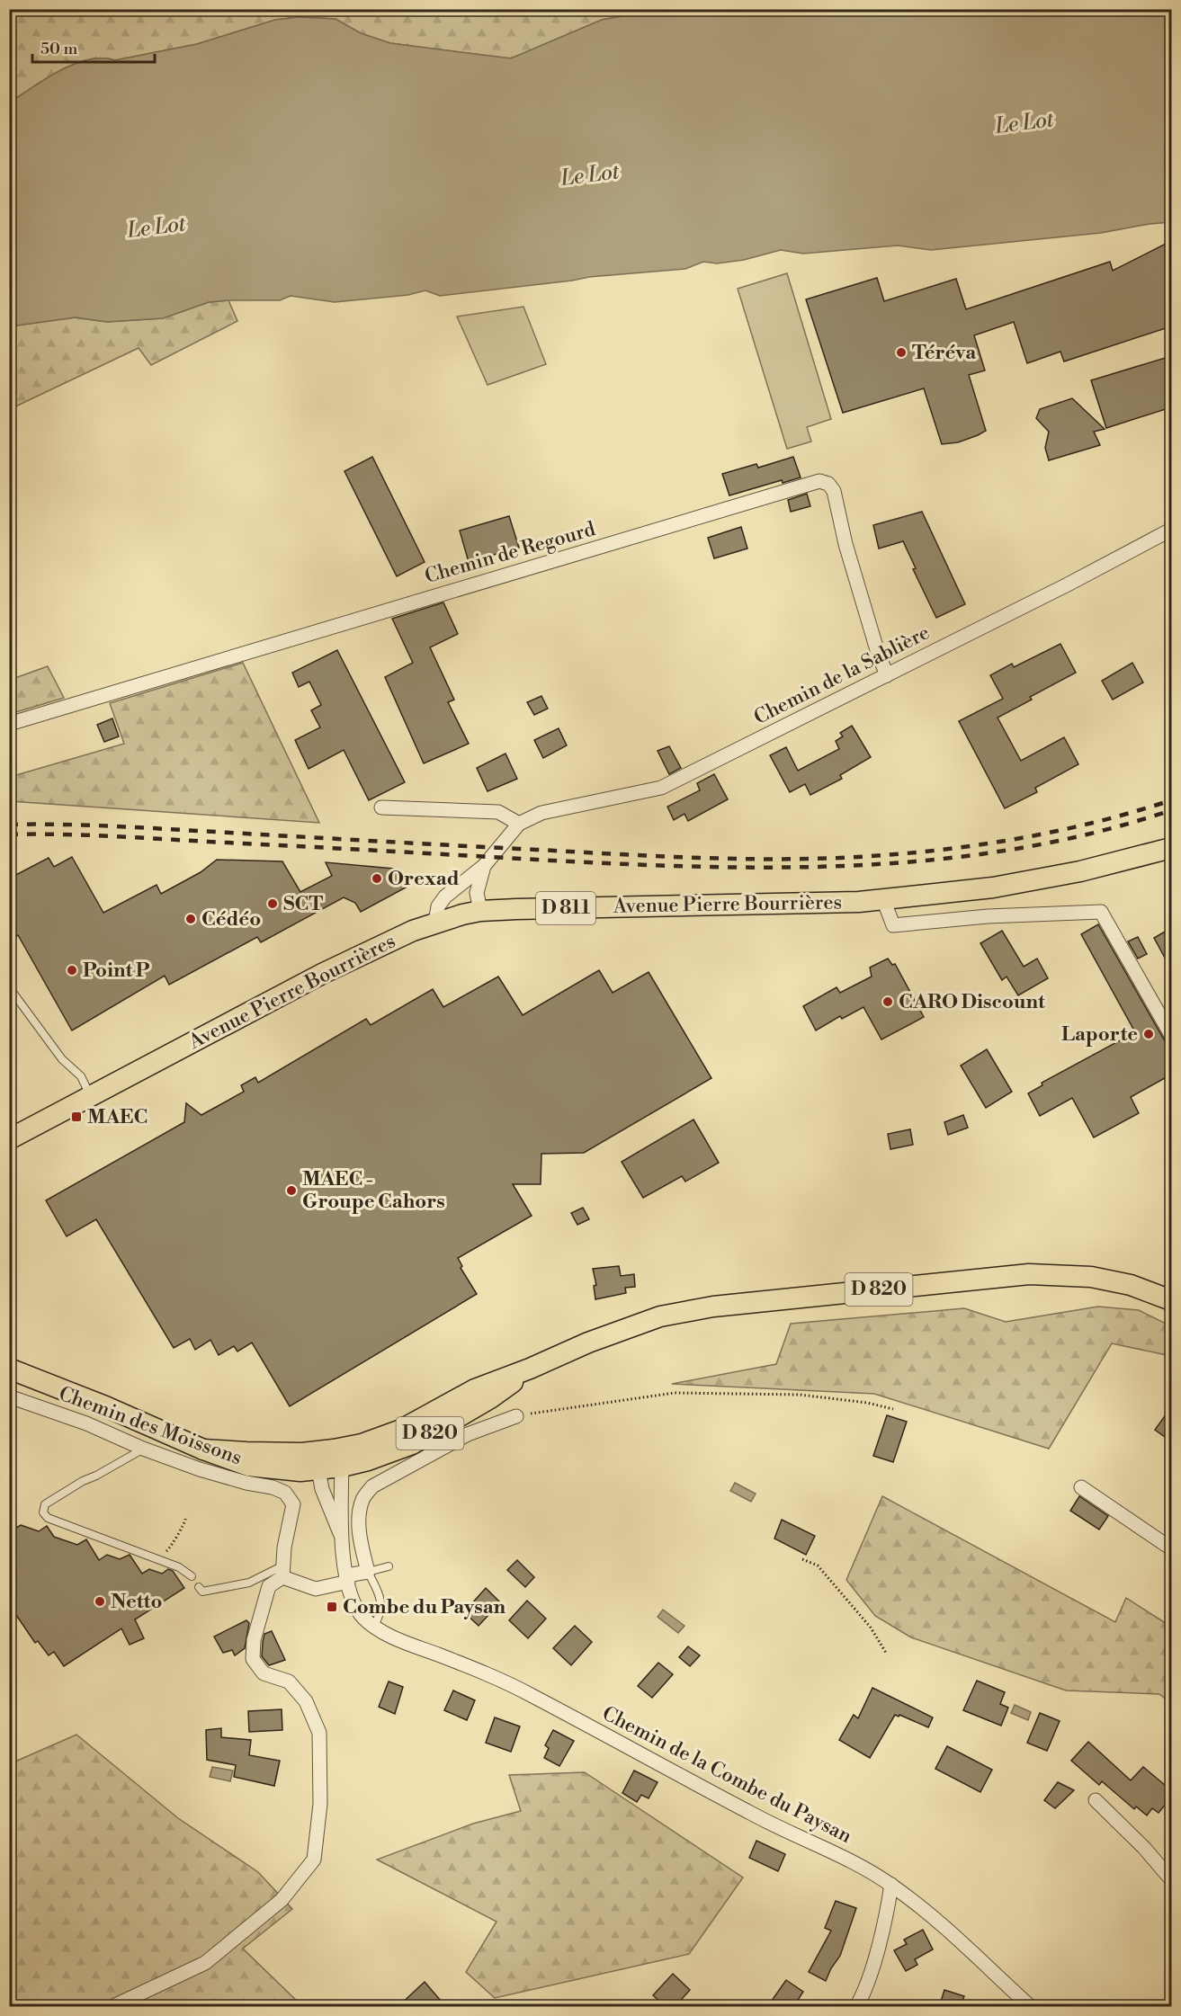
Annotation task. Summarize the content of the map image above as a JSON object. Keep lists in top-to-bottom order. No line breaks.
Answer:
{"streets":{"main road":["Avenue Pierre Bourrières","D 811","D 820"],"street":["Chemin de Regourd","Chemin de la Sablière","Chemin des Moissons","Chemin de la Combe du Paysan"]},"crossings":[["Chemin de Regourd","Chemin de la Sablière"],["Chemin de la Sablière","Avenue Pierre Bourrières"],["D 820","Chemin de la Combe du Paysan"]],"water":["Le Lot"],"places":{"other":["Téréva","Orexad","SCT","Cédéo","Point P","CARO Discount","Laporte","MAEC - Groupe Cahors","Netto"],"transit":["MAEC","Combe du Paysan"]},"scale_bar":"50 m"}
